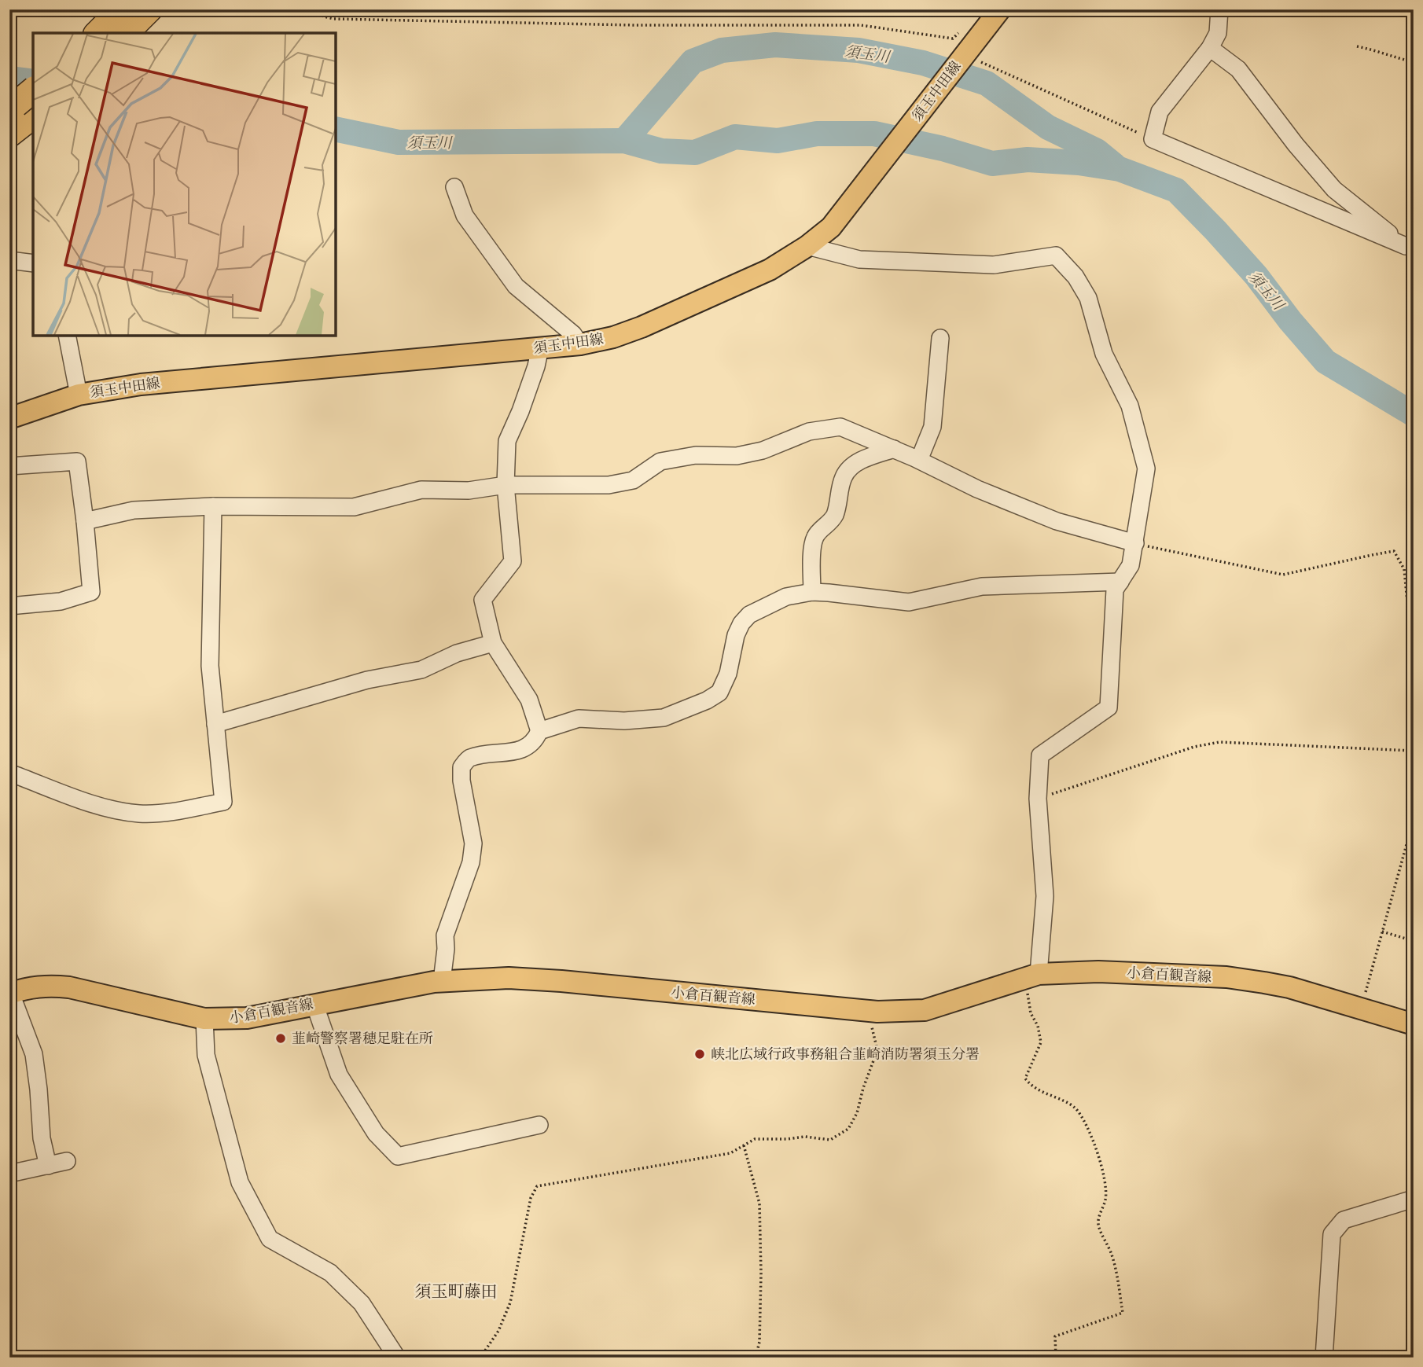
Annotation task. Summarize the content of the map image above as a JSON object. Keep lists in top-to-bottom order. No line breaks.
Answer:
{"streets":{"main road":["須玉中田線","小倉百観音線"]},"districts":["須玉町藤田"],"water":["須玉川"],"places":["韮崎警察署穂足駐在所","峡北広域行政事務組合韮崎消防署須玉分署"]}
